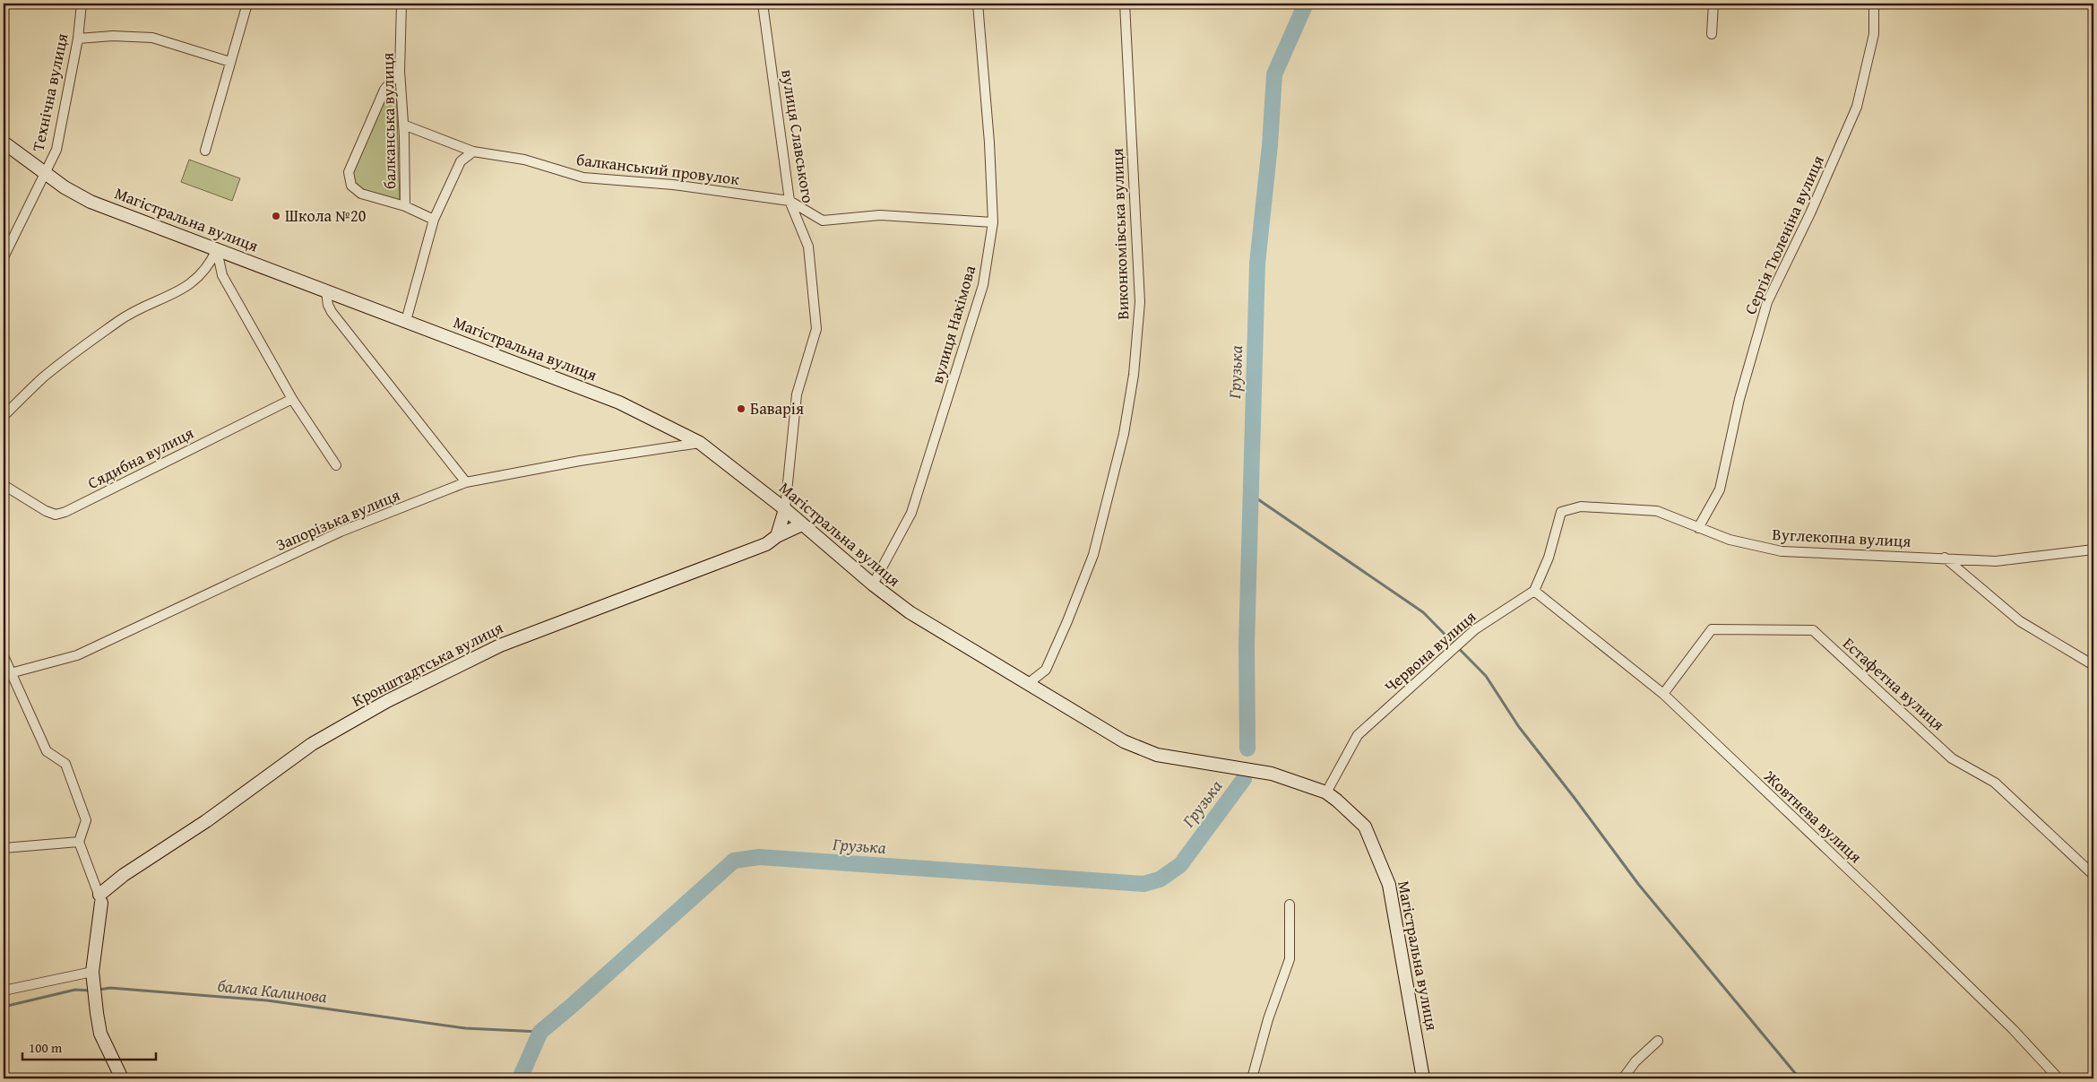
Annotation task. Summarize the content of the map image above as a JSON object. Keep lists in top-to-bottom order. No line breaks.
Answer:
{"streets":{"main road":["Магістральна вулиця","Кронштадтська вулиця"],"street":["Технічна вулиця","балканська вулиця","вулиця Славського","балканський провулок","Виконкомівська вулиця","Сергія Тюленіна вулиця","вулиця Нахімова","Сядибна вулиця","Запорізька вулиця","Вуглекопна вулиця","Червона вулиця","Естафетна вулиця","Жовтнева вулиця"]},"crossings":[["Технічна вулиця","Магістральна вулиця"],["балканська вулиця","балканський провулок"],["вулиця Славського","балканський провулок"],["вулиця Славського","Магістральна вулиця"],["балканський провулок","вулиця Нахімова"],["Магістральна вулиця","Виконкомівська вулиця"],["Магістральна вулиця","вулиця Нахімова"],["Магістральна вулиця","Запорізька вулиця"],["Магістральна вулиця","Червона вулиця"],["Магістральна вулиця","Кронштадтська вулиця"],["Сергія Тюленіна вулиця","Вуглекопна вулиця"],["Вуглекопна вулиця","Червона вулиця"],["Вуглекопна вулиця","Жовтнева вулиця"],["Червона вулиця","Жовтнева вулиця"],["Естафетна вулиця","Жовтнева вулиця"]],"water":["Грузька","балка Калинова"],"places":["Школа №20","Баварія"],"scale_bar":"100 m"}
